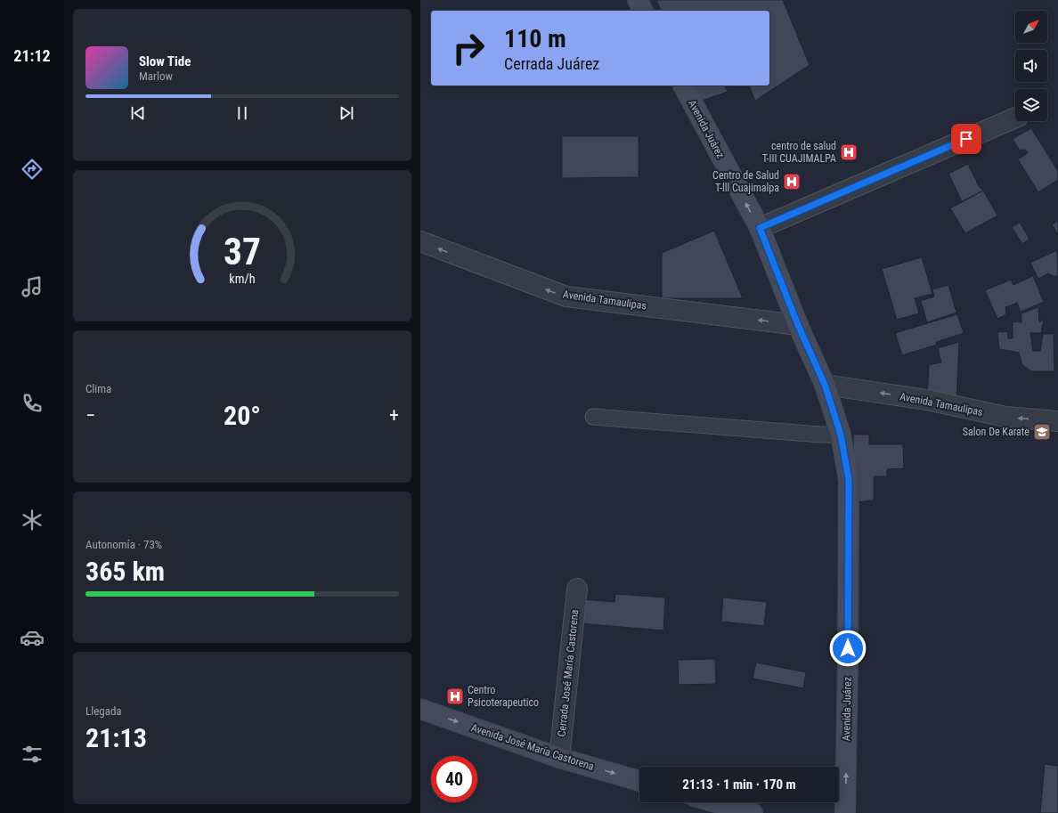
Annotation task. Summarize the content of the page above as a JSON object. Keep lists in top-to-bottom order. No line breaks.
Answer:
{"streets":{"street":["Avenida Juárez","Avenida Tamaulipas","Cerrada José María Castorena","Avenida José María Castorena"]},"crossings":[["Avenida Juárez","Avenida Tamaulipas"],["Cerrada José María Castorena","Avenida José María Castorena"]],"one_way":["Avenida Juárez","Avenida Tamaulipas","Avenida José María Castorena"],"places":{"hospital":["centro de salud T-III CUAJIMALPA","Centro de Salud T-lll Cuajimalpa","Centro Psicoterapeutico"],"school or university":["Salon De Karate"]},"north":"top right","page":{"tabs":"21:12","turn":["110 m","Cerrada Juárez"],"song":["Slow Tide","Marlow"],"tile":["Clima",["Autonomía · 73%","365 km"],["Llegada","21:13"]],"heat":["−","20°","+"],"limit":"40","trip":"21:13 · 1 min · 170 m","gauge":["37","km/h"]}}
